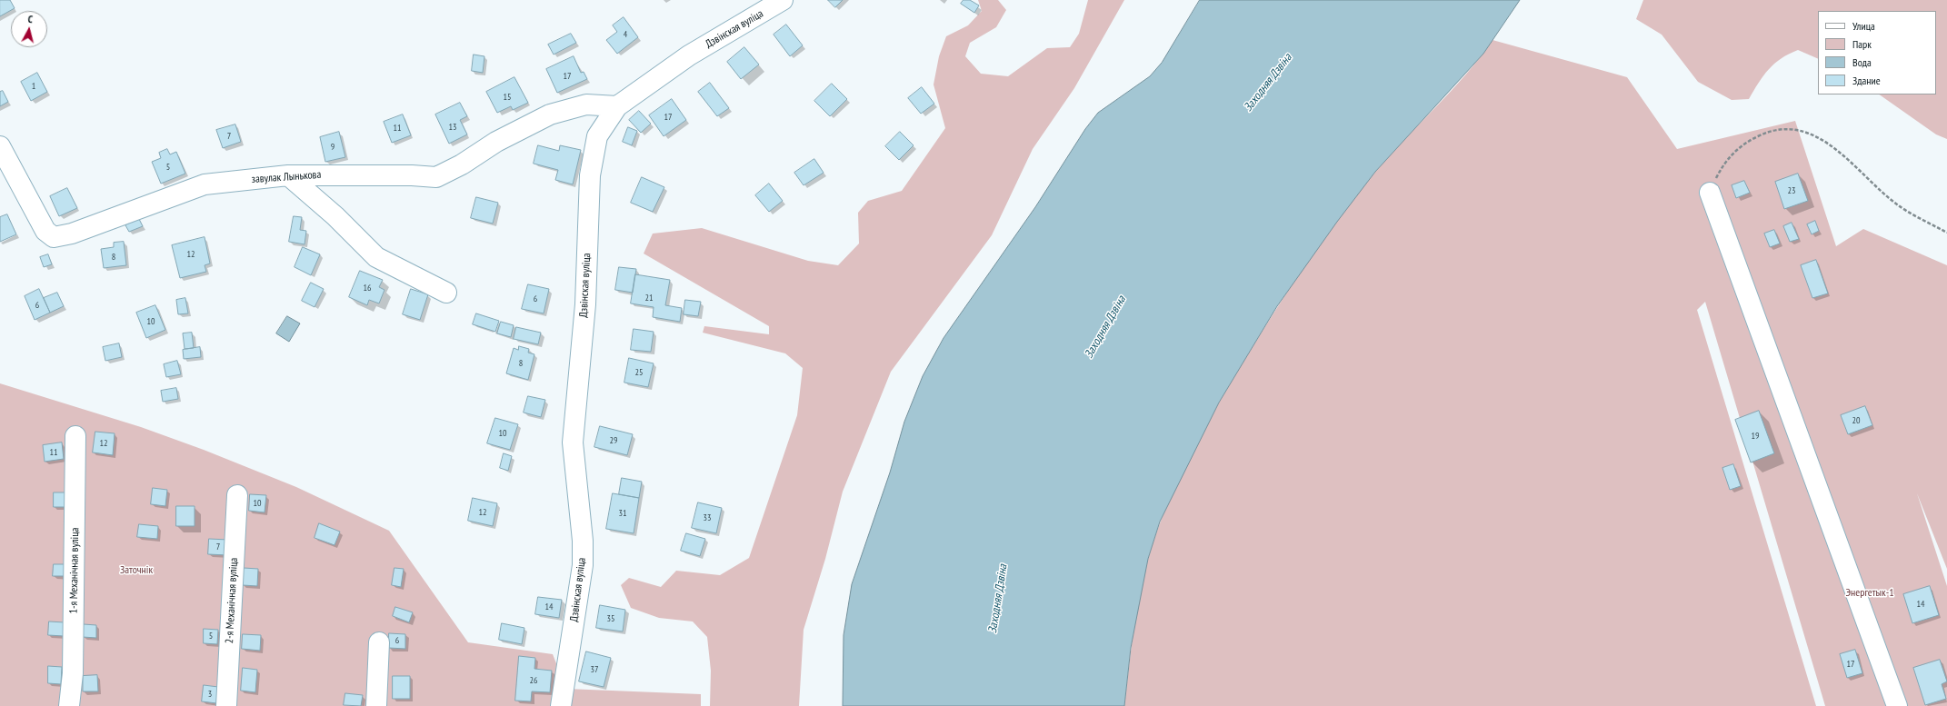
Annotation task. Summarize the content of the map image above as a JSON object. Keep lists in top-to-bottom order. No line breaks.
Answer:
{"streets":{"street":["Дзвінская вуліца","завулак Лынькова","1-я Механічная вуліца","2-я Механічная вуліца"]},"crossings":[["Дзвінская вуліца","завулак Лынькова"]],"water":["Заходняя Дзвіна"],"parks":["Заточнік","Энергетык-1"],"house_numbers":["4","17","1","15","17","13","11","7","9","5","23","12","8","16","21","6","6","10","8","25","20","10","19","29","12","11","10","12","31","33","7","14","14","35","5","6","17","37","26","3"],"legend":["Улица","Парк","Вода","Здание"],"north":"top"}
